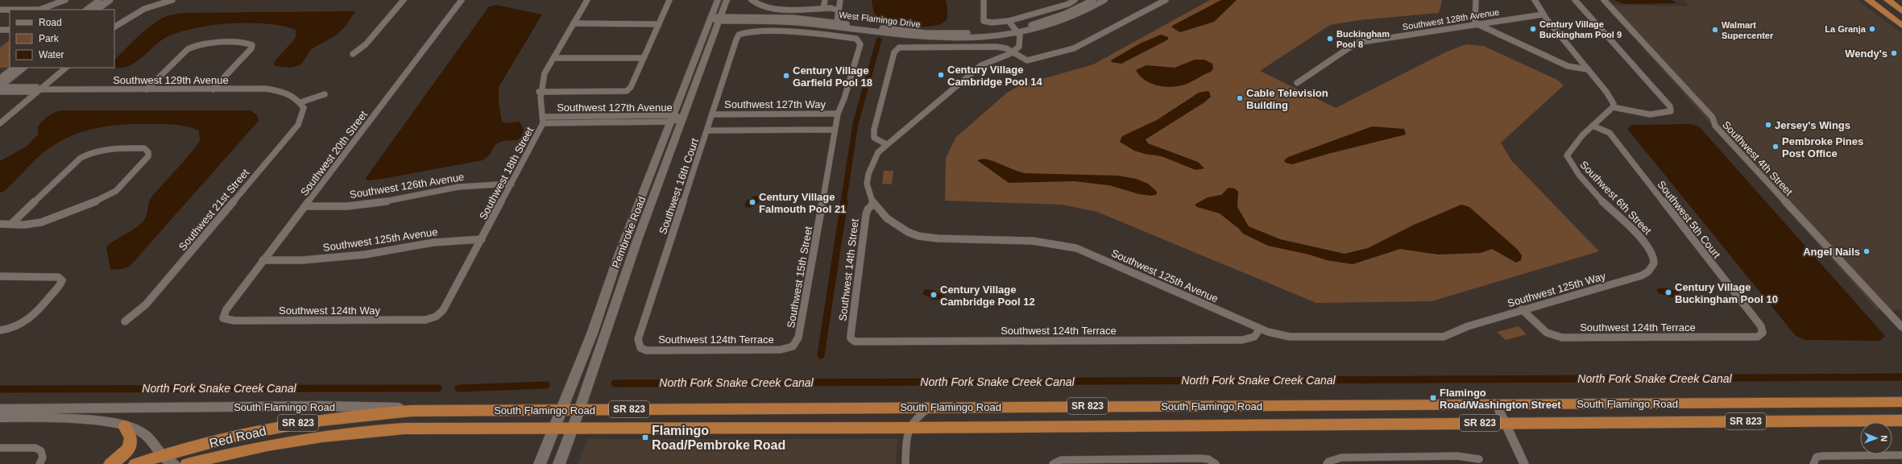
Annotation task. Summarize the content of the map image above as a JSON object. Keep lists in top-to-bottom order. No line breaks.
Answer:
{"streets":{"highway":["South Flamingo Road","SR 823","Red Road"],"main road":["Pembroke Road"],"street":["West Flamingo Drive","Southwest 128th Avenue","Southwest 129th Avenue","Southwest 127th Way","Southwest 127th Avenue","Southwest 20th Street","Southwest 4th Street","Southwest 18th Street","Southwest 126th Avenue","Southwest 16th Court","Southwest 6th Street","Southwest 21st Street","Southwest 5th Court","Southwest 125th Avenue","Southwest 14th Street","Southwest 15th Street","Southwest 125th Way","Southwest 124th Way","Southwest 124th Terrace"]},"crossings":[["West Flamingo Drive","Pembroke Road"],["Southwest 129th Avenue","Southwest 21st Street"],["Southwest 127th Way","Southwest 16th Court"],["Southwest 127th Way","Southwest 15th Street"],["Southwest 127th Avenue","Southwest 18th Street"],["Southwest 127th Avenue","Pembroke Road"],["Southwest 20th Street","Southwest 126th Avenue"],["Southwest 20th Street","Southwest 125th Avenue"],["Southwest 20th Street","Southwest 124th Way"],["Southwest 18th Street","Southwest 126th Avenue"],["Southwest 18th Street","Southwest 125th Avenue"],["Southwest 18th Street","Southwest 124th Way"],["Southwest 16th Court","Southwest 15th Street"],["Southwest 16th Court","Southwest 124th Terrace"],["Southwest 6th Street","Southwest 5th Court"],["Southwest 6th Street","Southwest 125th Way"],["Southwest 5th Court","Southwest 124th Terrace"],["Pembroke Road","South Flamingo Road"],["Southwest 125th Avenue","Southwest 14th Street"],["Southwest 125th Avenue","Southwest 125th Way"],["Southwest 125th Avenue","Southwest 124th Terrace"],["Southwest 14th Street","Southwest 124th Terrace"],["Southwest 15th Street","Southwest 124th Terrace"],["Southwest 125th Way","Southwest 124th Terrace"],["South Flamingo Road","Red Road"]],"water":["North Fork Snake Creek Canal"],"places":{"other":["Century Village Buckingham Pool 9","La Granja","Walmart Supercenter","Buckingham Pool 8","Wendy's","Century Village Cambridge Pool 14","Century Village Garfield Pool 18","Cable Television Building","Jersey's Wings","Pembroke Pines Post Office","Century Village Falmouth Pool 21","Angel Nails","Century Village Buckingham Pool 10","Century Village Cambridge Pool 12"],"transit":["Flamingo Road/Washington Street","Flamingo Road/Pembroke Road"]},"legend":["Road","Park","Water"],"north":"right"}
